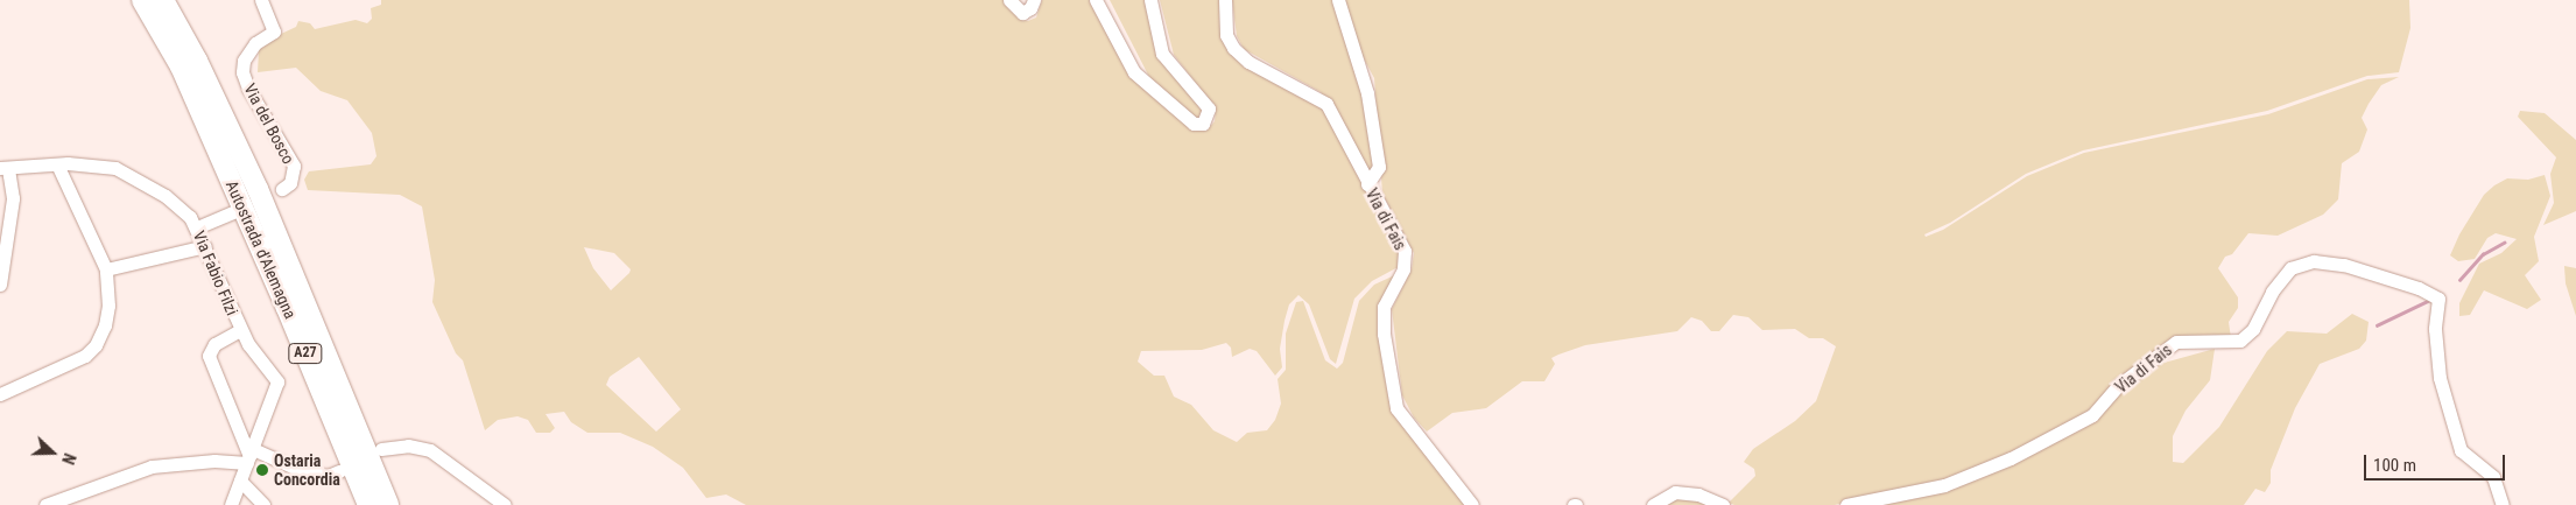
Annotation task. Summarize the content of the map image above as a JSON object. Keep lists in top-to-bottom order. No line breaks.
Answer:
{"streets":{"highway":["Autostrada d'Alemagna","A27"],"street":["Via del Bosco","Via di Fais","Via Fabio Filzi"]},"places":["Ostaria Concordia"],"scale_bar":"100 m","north":"right"}
